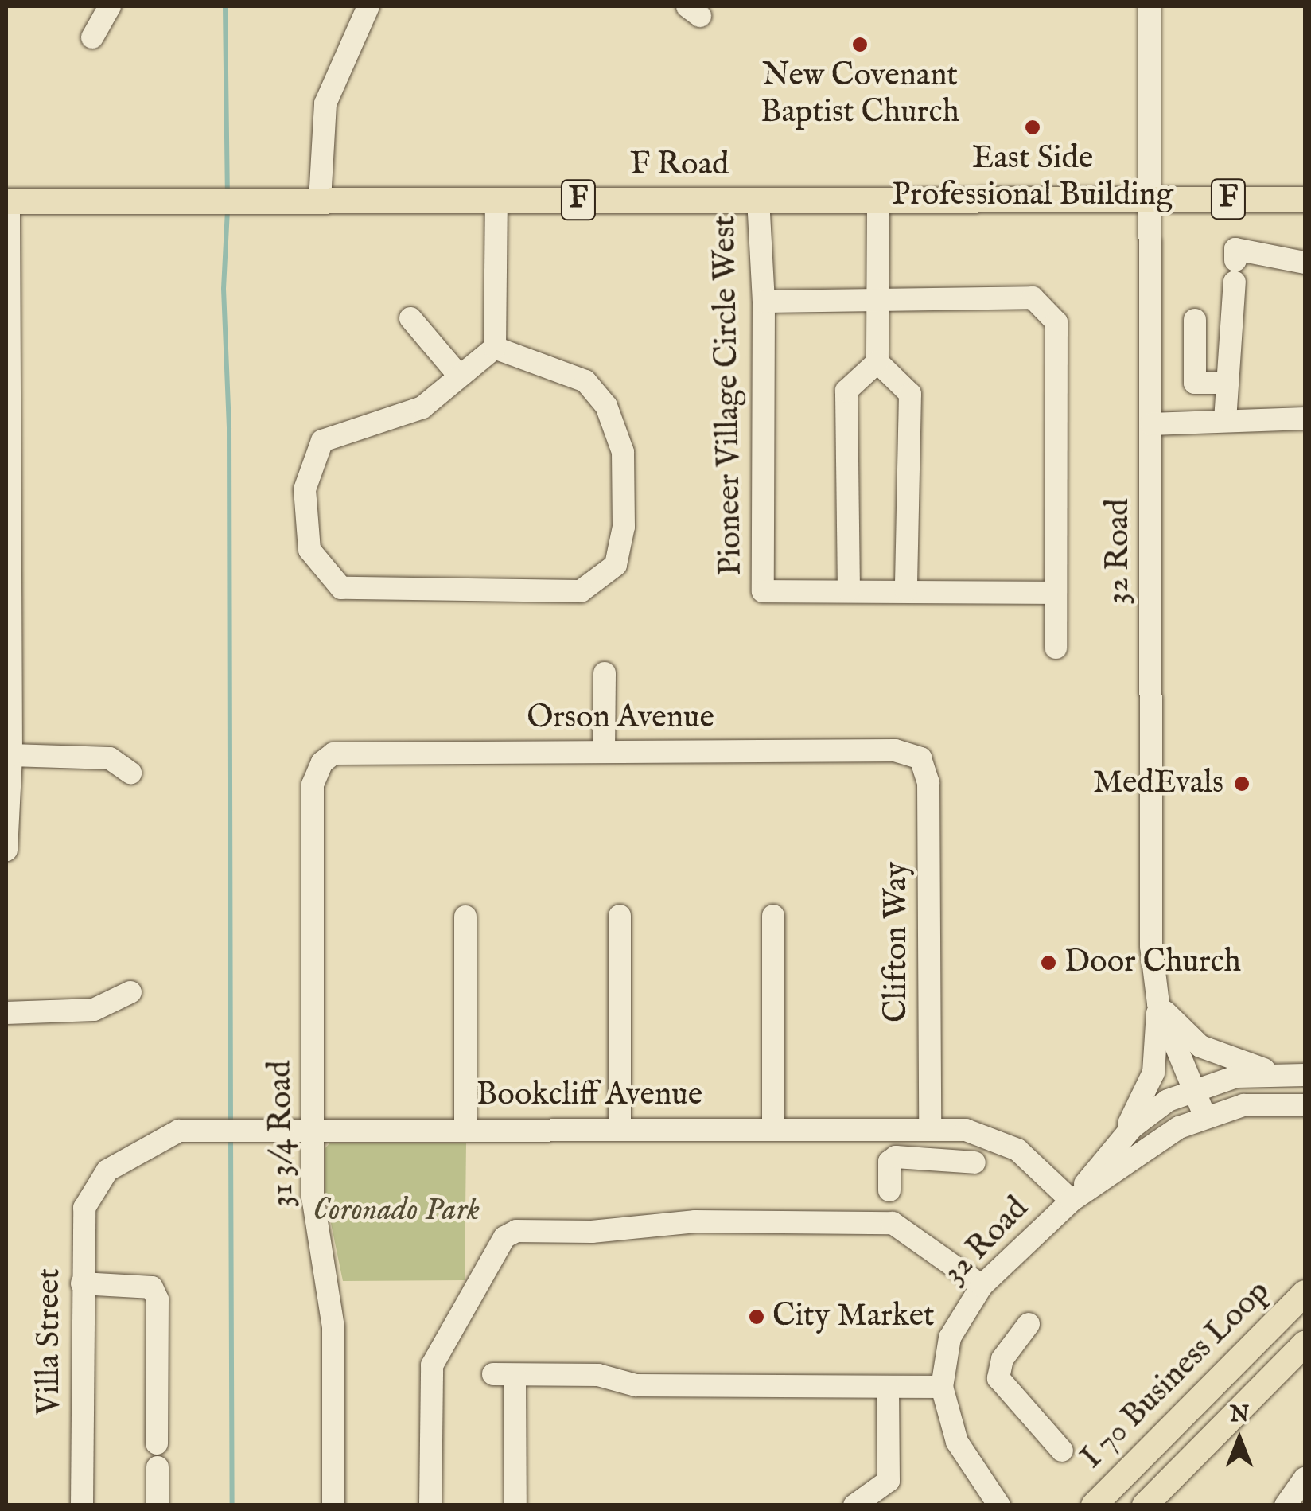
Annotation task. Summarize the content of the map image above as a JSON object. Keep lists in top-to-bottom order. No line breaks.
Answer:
{"streets":{"main road":["F Road","F","I 70 Business Loop"],"street":["Pioneer Village Circle West","32 Road","Orson Avenue","Clifton Way","Bookcliff Avenue","31 3/4 Road","Villa Street"]},"crossings":[["F Road","Pioneer Village Circle West"],["F Road","32 Road"],["32 Road","Bookcliff Avenue"],["Orson Avenue","Clifton Way"],["Orson Avenue","31 3/4 Road"],["Clifton Way","Bookcliff Avenue"],["Bookcliff Avenue","31 3/4 Road"],["Bookcliff Avenue","Villa Street"]],"parks":["Coronado Park"],"places":["New Covenant Baptist Church","East Side Professional Building","MedEvals","Door Church","City Market"],"north":"top"}
